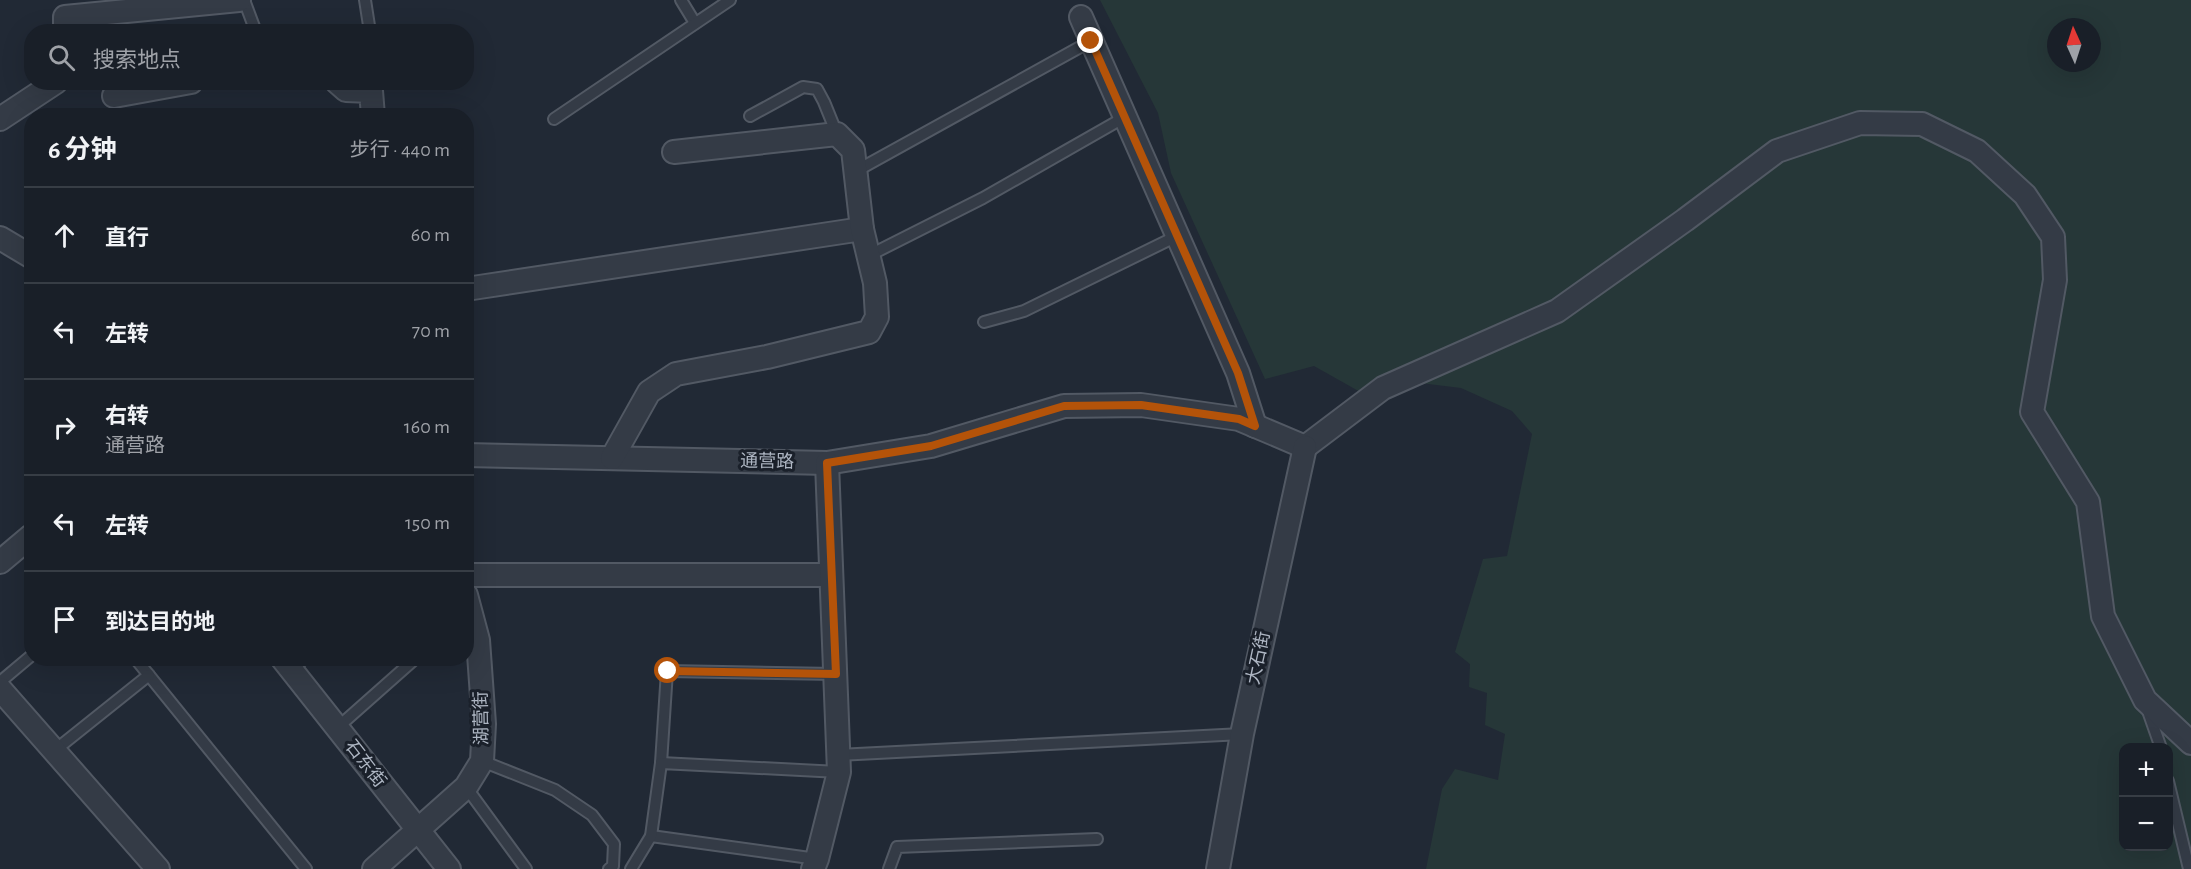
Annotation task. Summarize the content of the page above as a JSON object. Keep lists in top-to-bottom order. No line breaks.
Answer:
{"streets":{"street":["通营路","大石街","湖营街","石东街"]},"crossings":[["通营路","大石街"],["湖营街","石东街"]],"north":"top","page":{"search":"搜索地点","heading":["6 分钟","步行 · 440 m"],"list":[["直行","60 m"],["左转","70 m"],["右转","通营路","160 m"],["左转","150 m"],"到达目的地"],"map_buttons":["+","−"]}}
